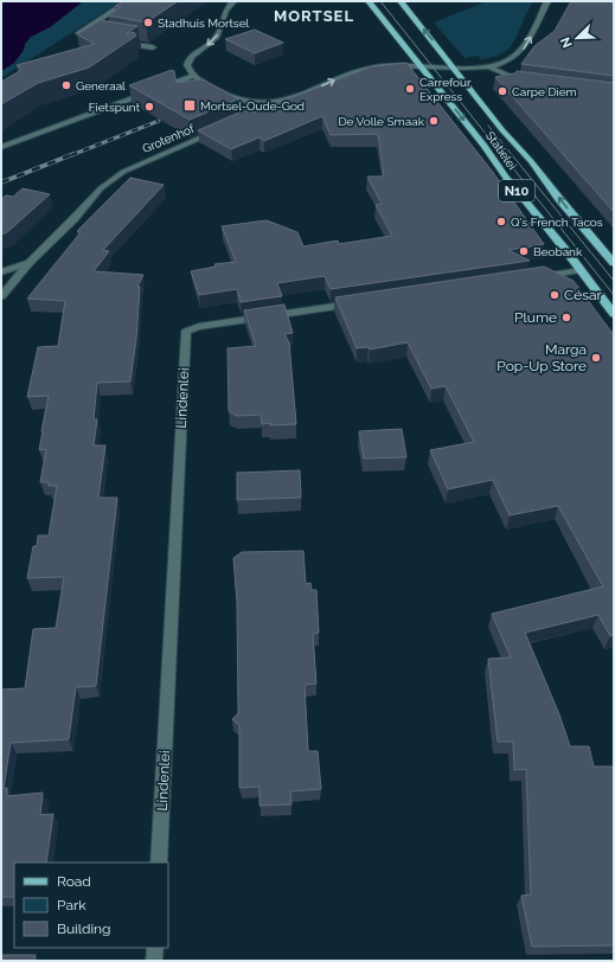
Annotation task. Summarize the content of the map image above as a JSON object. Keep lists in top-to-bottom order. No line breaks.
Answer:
{"streets":{"main road":["Statielei","N10"],"street":["Grotenhof","Lindenlei"]},"districts":["MORTSEL"],"places":{"other":["Stadhuis Mortsel","Generaal","Carrefour Express","Carpe Diem","Fietspunt","De Volle Smaak","Q's French Tacos","Beobank","César","Plume","Marga Pop-Up Store"],"transit":["Mortsel-Oude-God"]},"legend":["Road","Park","Building"],"north":"bottom left"}
